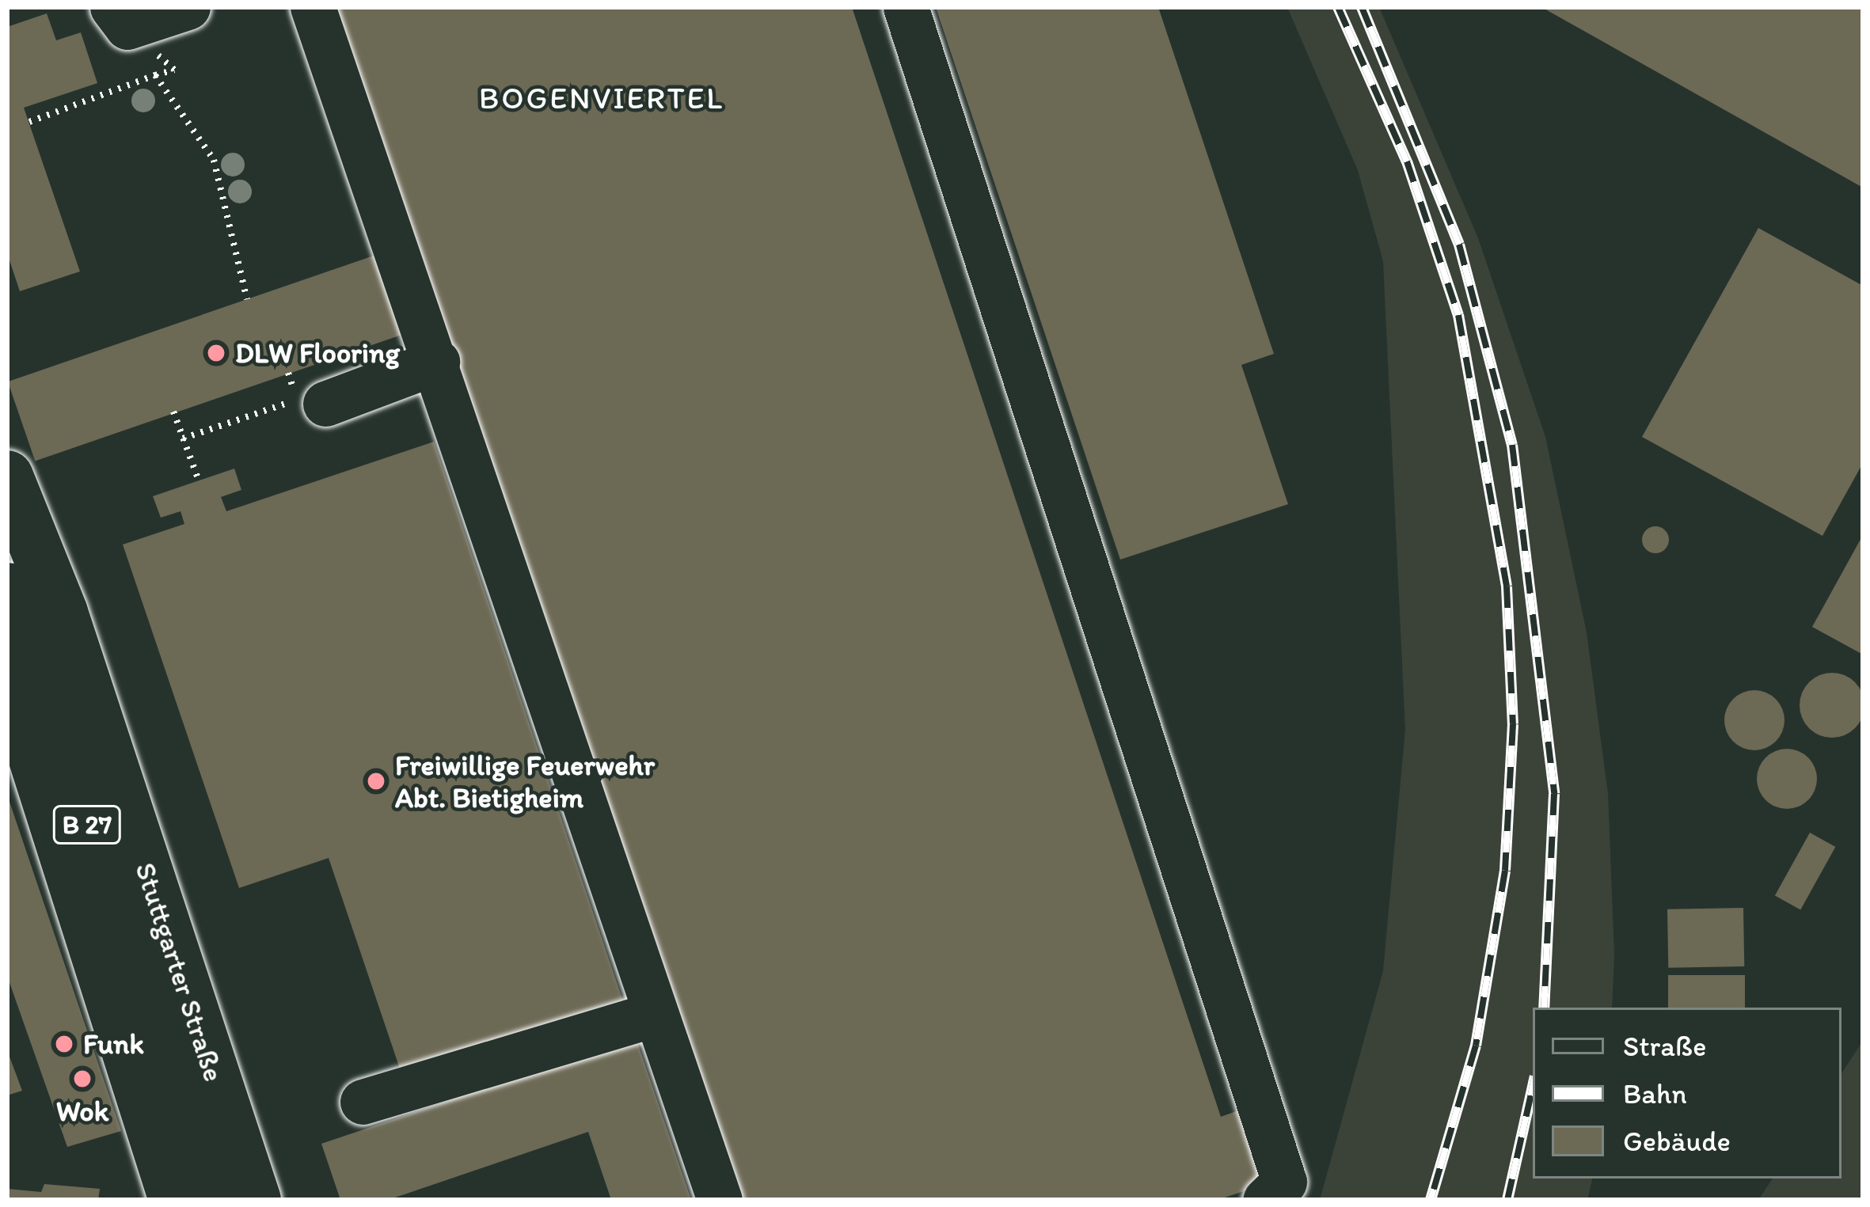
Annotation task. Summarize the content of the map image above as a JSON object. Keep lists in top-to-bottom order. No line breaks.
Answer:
{"streets":{"main road":["B 27","Stuttgarter Straße"]},"districts":["BOGENVIERTEL"],"places":["DLW Flooring","Freiwillige Feuerwehr Abt. Bietigheim","Funk","Wok"],"legend":["Straße","Bahn","Gebäude"]}
